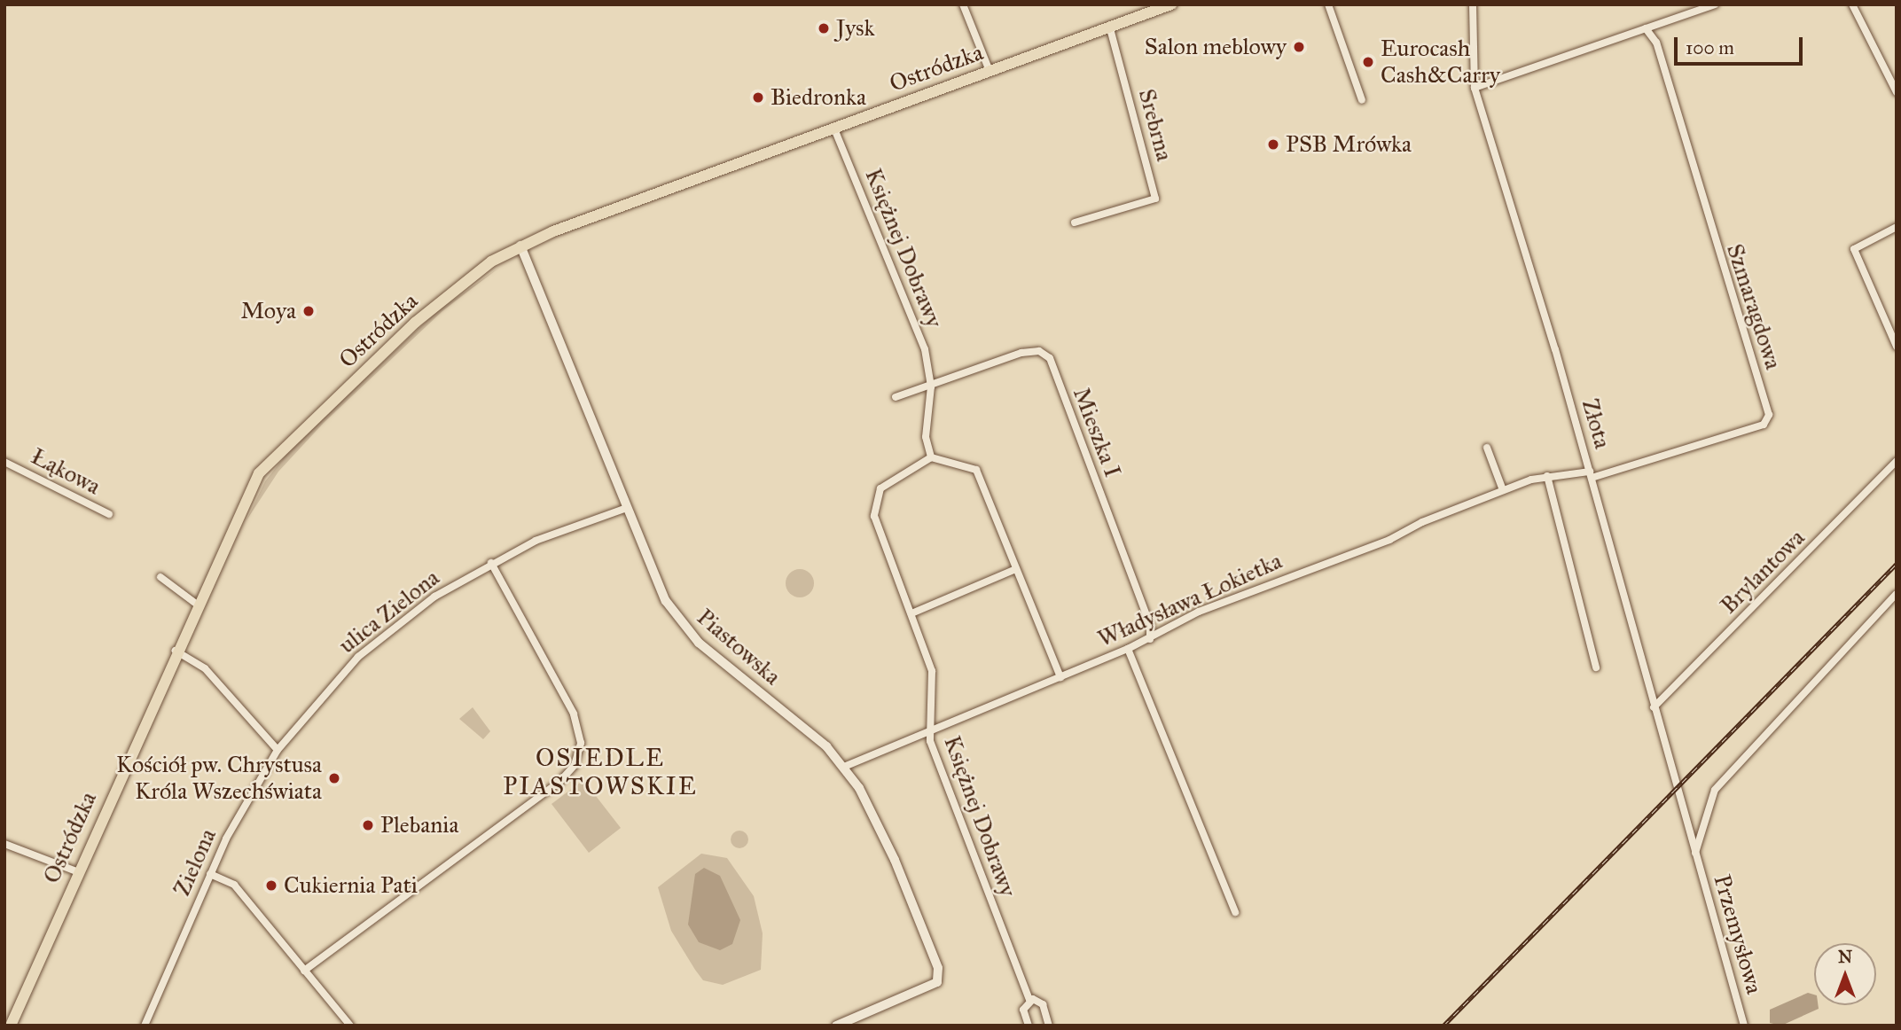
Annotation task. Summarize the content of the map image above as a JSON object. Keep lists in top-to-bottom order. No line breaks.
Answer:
{"streets":{"main road":["Ostródzka"],"street":["Srebrna","Księżnej Dobrawy","Szmaragdowa","Złota","Mieszka I","Łąkowa","Brylantowa","Władysława Łokietka","ulica Zielona","Piastowska","Zielona","Przemysłowa"]},"crossings":[["Ostródzka","Srebrna"],["Ostródzka","Księżnej Dobrawy"],["Ostródzka","Piastowska"],["Księżnej Dobrawy","Mieszka I"],["Księżnej Dobrawy","Władysława Łokietka"],["Szmaragdowa","Złota"],["Szmaragdowa","Władysława Łokietka"],["Złota","Brylantowa"],["Złota","Władysława Łokietka"],["Złota","Przemysłowa"],["Mieszka I","Władysława Łokietka"],["Władysława Łokietka","Piastowska"],["ulica Zielona","Piastowska"],["ulica Zielona","Zielona"]],"districts":["OSIEDLE PIASTOWSKIE"],"places":["Jysk","Salon meblowy","Eurocash Cash&Carry","Biedronka","PSB Mrówka","Moya","Kościół pw. Chrystusa Króla Wszechświata","Plebania","Cukiernia Pati"],"scale_bar":"100 m","north":"top"}
